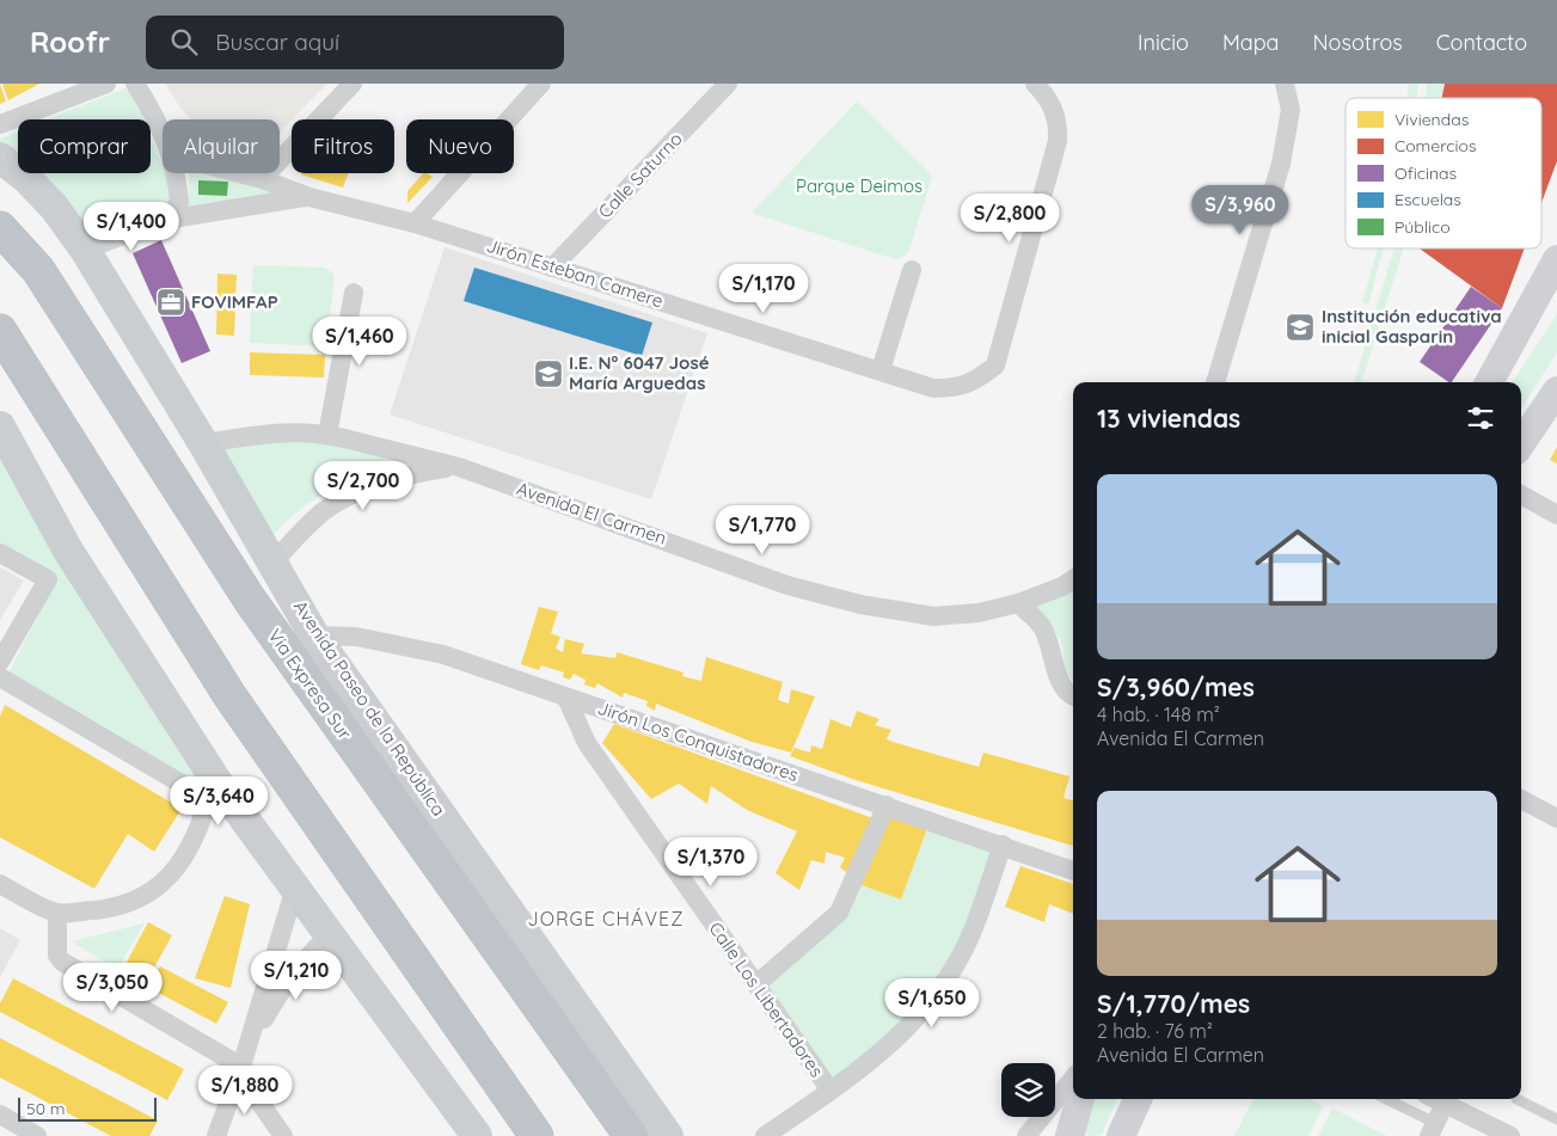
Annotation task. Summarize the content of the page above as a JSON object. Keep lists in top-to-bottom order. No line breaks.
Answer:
{"streets":{"highway":["Via Expresa Sur"],"main road":["Avenida Paseo de la República"],"street":["Calle Saturno","Jirón Esteban Camere","Avenida El Carmen","Jirón Los Conquistadores","Calle Los Libertadores"]},"crossings":[["Calle Saturno","Jirón Esteban Camere"],["Jirón Esteban Camere","Avenida Paseo de la República"],["Avenida El Carmen","Avenida Paseo de la República"],["Avenida Paseo de la República","Jirón Los Conquistadores"],["Jirón Los Conquistadores","Calle Los Libertadores"]],"districts":["JORGE CHÁVEZ"],"parks":["Parque Deimos"],"places":{"office":["FOVIMFAP"],"school or university":["Institución educativa inicial Gasparin","I.E. N° 6047 José María Arguedas"]},"legend":["Viviendas","Comercios","Oficinas","Escuelas","Público"],"scale_bar":"50 m","page":{"header":"Roofr","search":"Buscar aquí","nav":["Inicio","Mapa","Nosotros","Contacto"],"chip":["Comprar","Alquilar","Filtros","Nuevo"],"price":["S/3,960","S/2,800","S/1,400","S/1,170","S/1,460","S/2,700","S/1,770","S/3,640","S/1,370","S/1,210","S/3,050","S/1,650","S/1,880"],"heading":"13 viviendas","list":[{"name":"S/3,960/mes","note":"4 hab. · 148 m² · Avenida El Carmen"},{"name":"S/1,770/mes","note":"2 hab. · 76 m² · Avenida El Carmen"}],"scale":"50 m"}}
